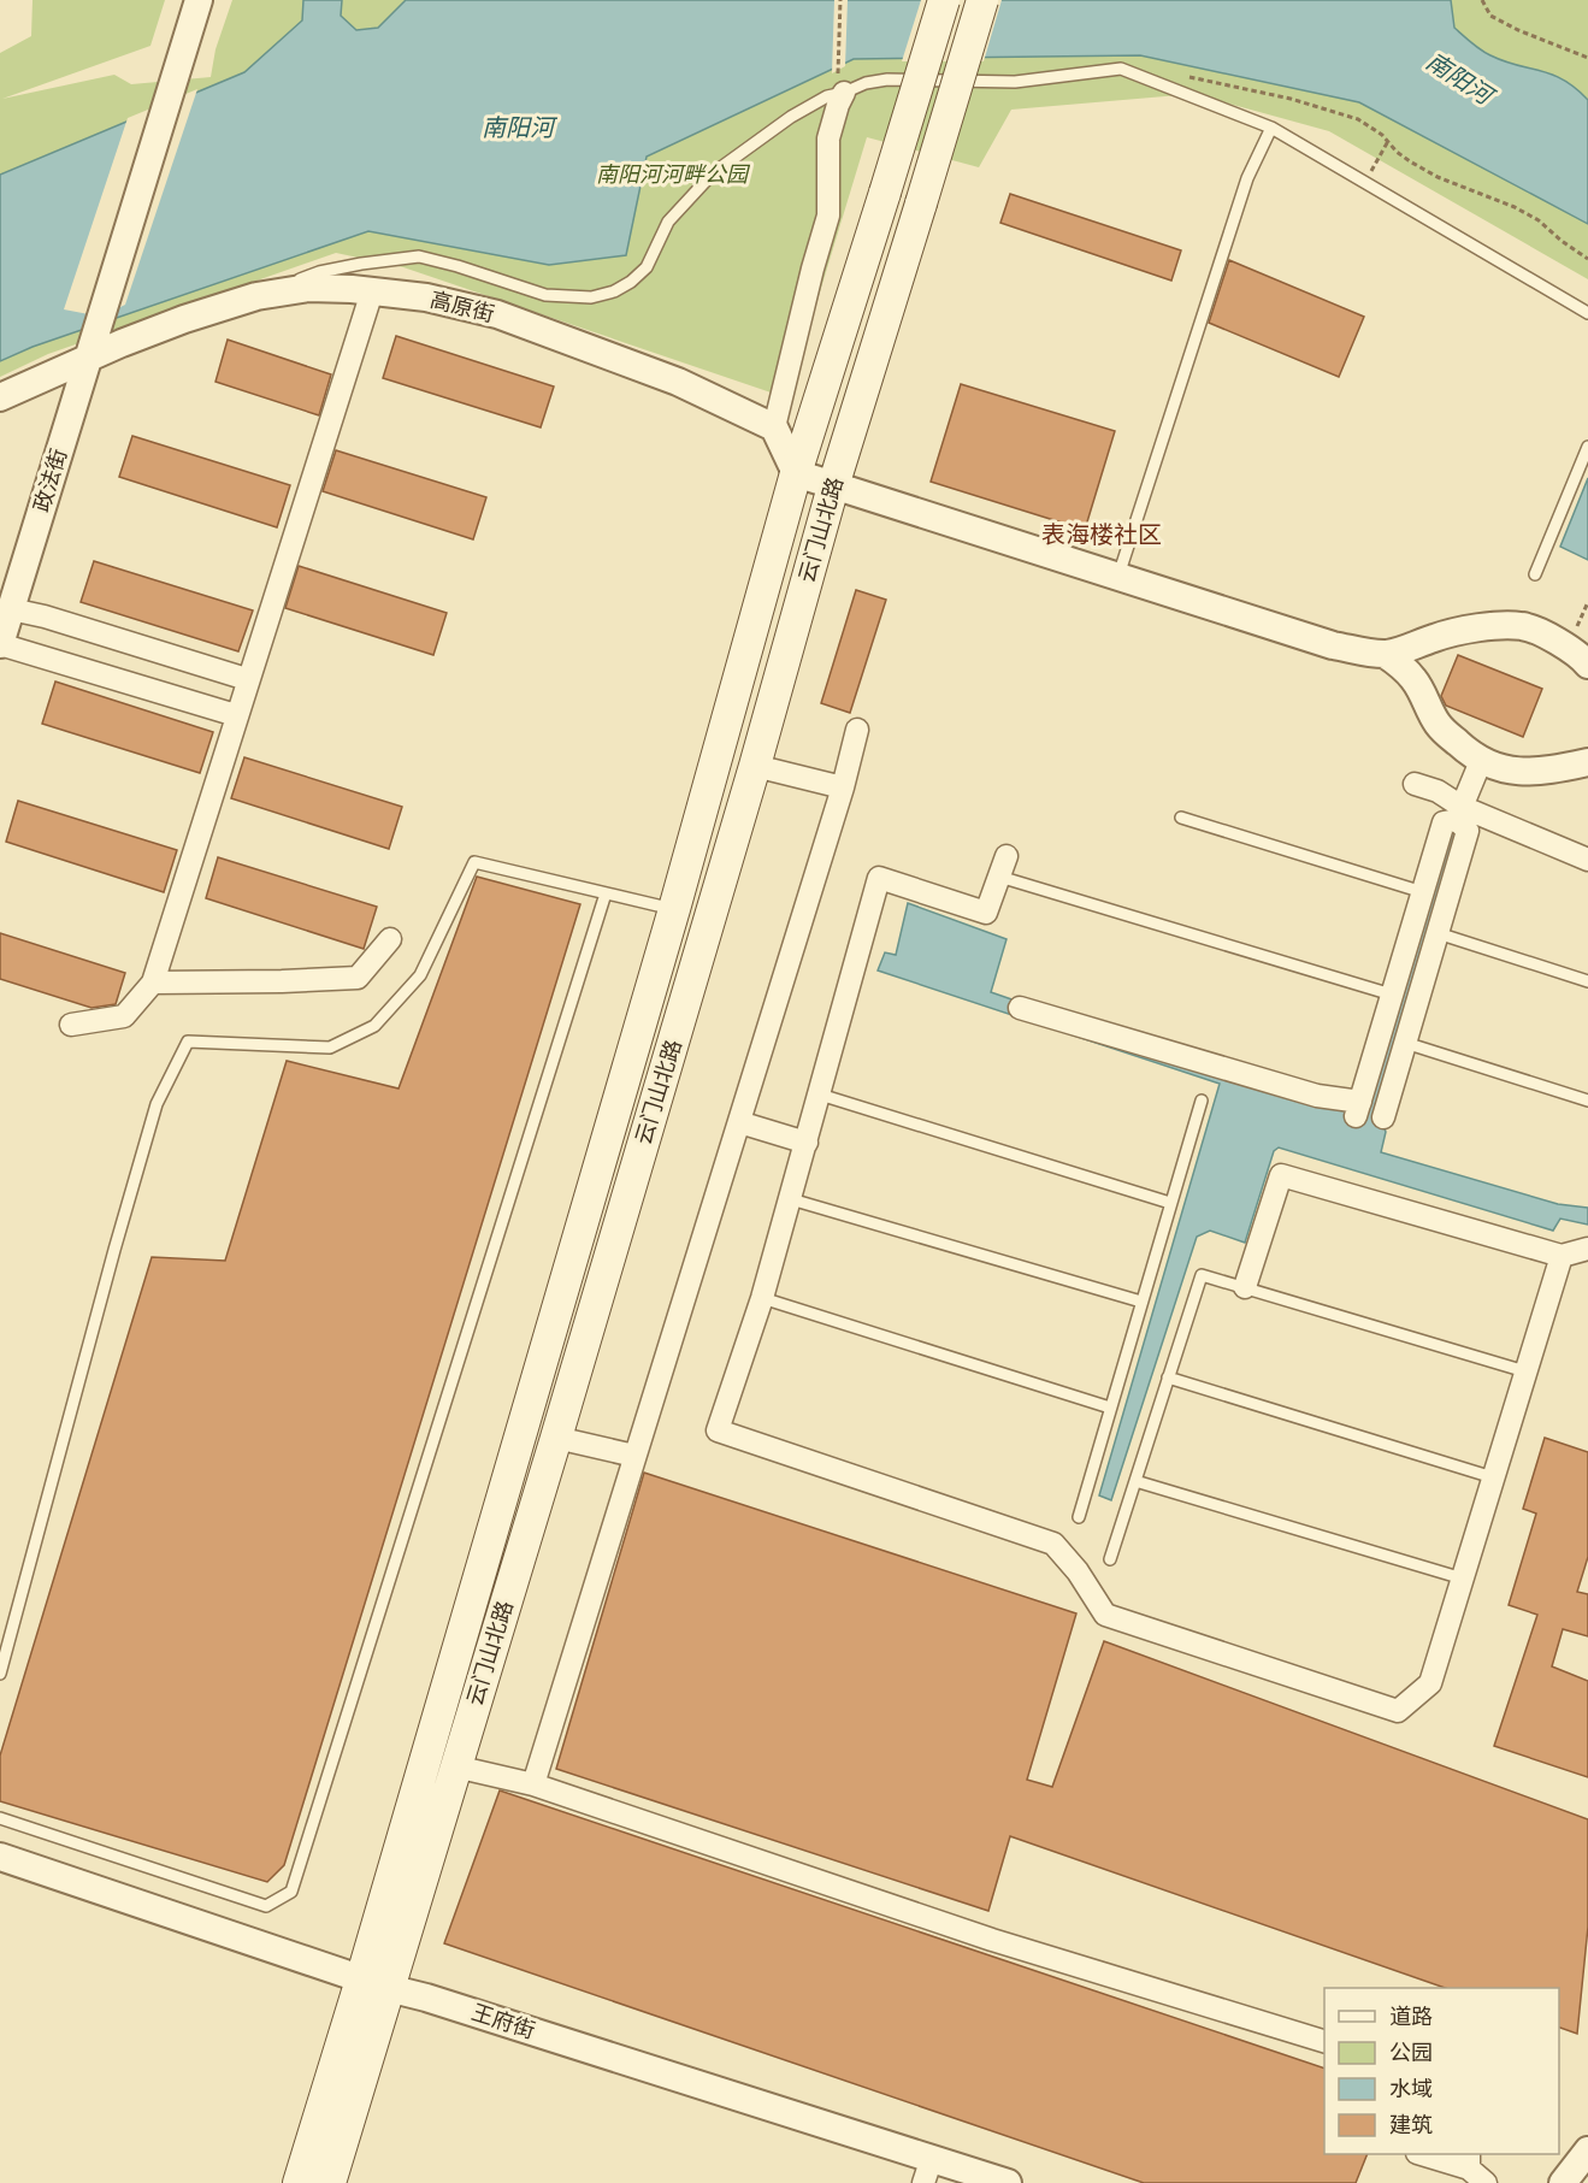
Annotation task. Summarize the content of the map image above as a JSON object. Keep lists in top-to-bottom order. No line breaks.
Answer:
{"streets":{"main road":["云门山北路"],"street":["高原街","政法街","王府街"]},"crossings":[["高原街","政法街"],["云门山北路","王府街"]],"districts":["表海楼社区"],"water":["南阳河"],"parks":["南阳河河畔公园"],"legend":["道路","公园","水域","建筑"]}
